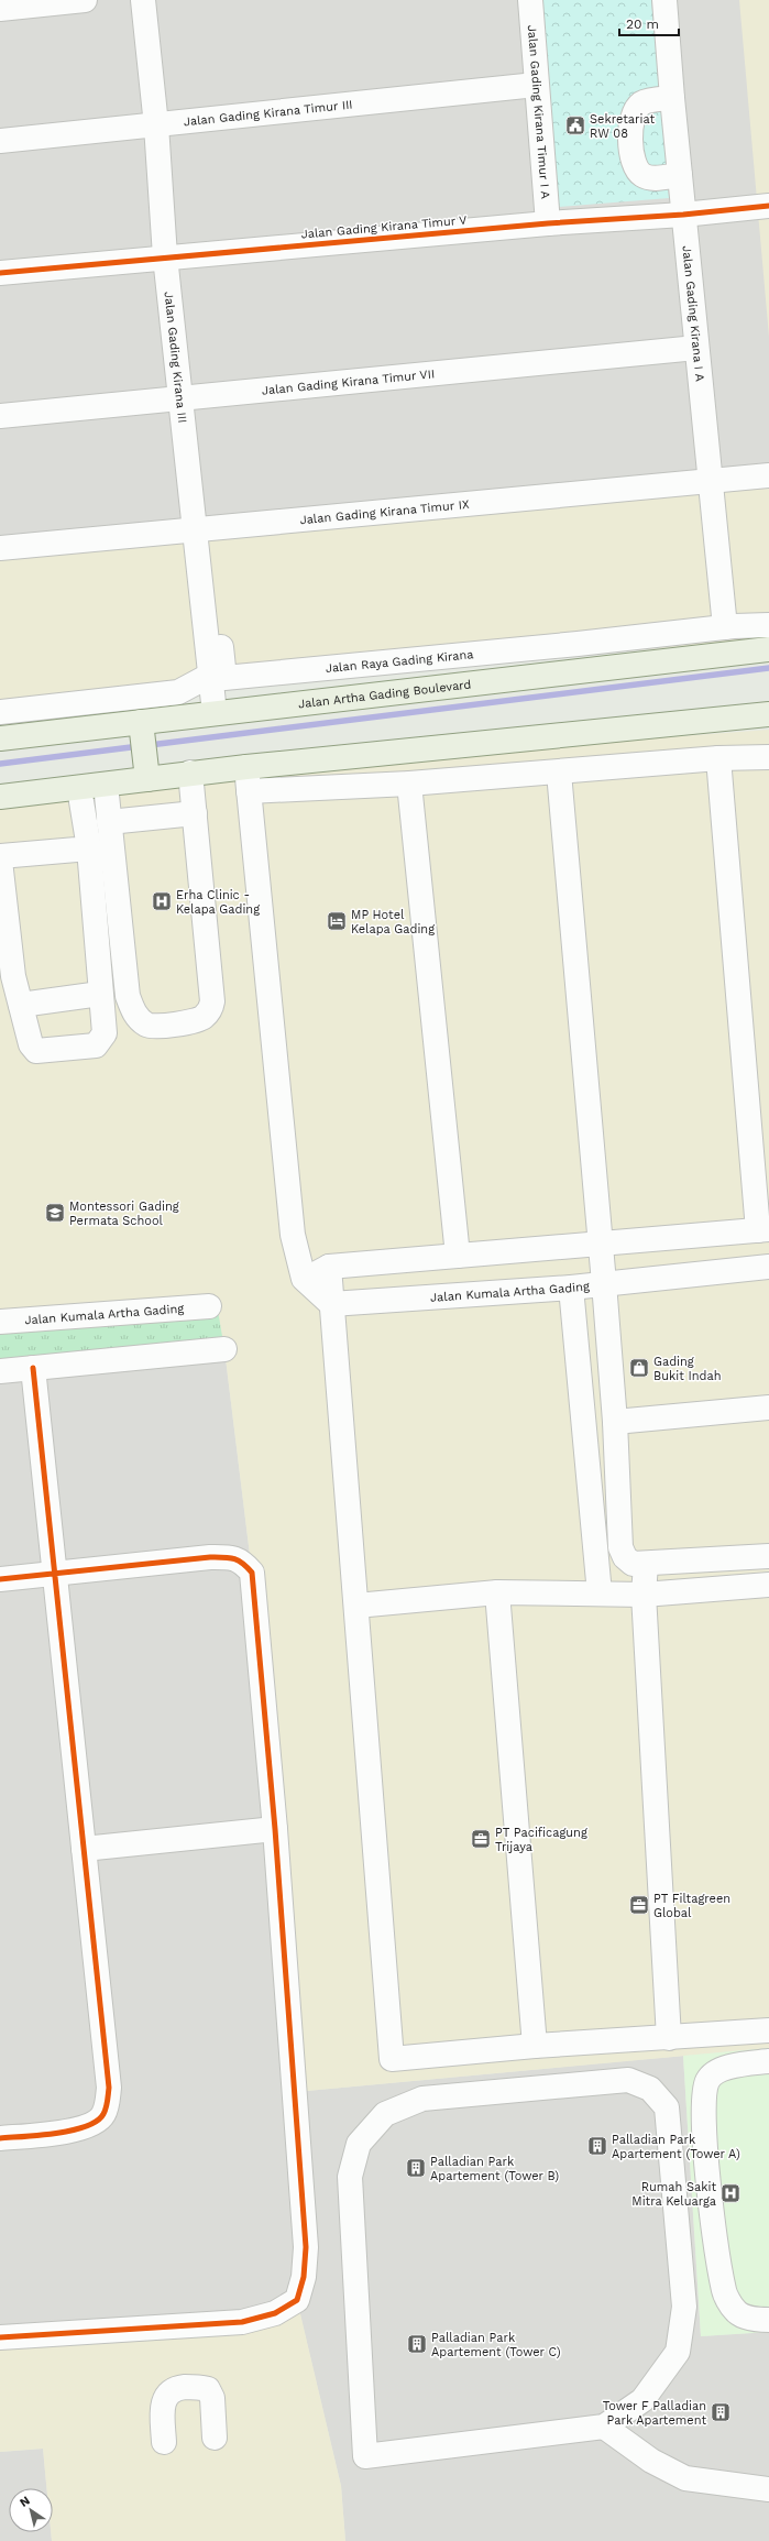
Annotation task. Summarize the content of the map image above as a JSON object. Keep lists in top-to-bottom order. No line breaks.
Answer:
{"streets":{"main road":["Jalan Artha Gading Boulevard"],"street":["Jalan Gading Kirana Timur I A","Jalan Gading Kirana Timur III","Jalan Gading Kirana Timur V","Jalan Gading Kirana I A","Jalan Gading Kirana III","Jalan Gading Kirana Timur VII","Jalan Gading Kirana Timur IX","Jalan Raya Gading Kirana","Jalan Kumala Artha Gading"]},"crossings":[["Jalan Gading Kirana Timur I A","Jalan Gading Kirana Timur III"],["Jalan Gading Kirana Timur I A","Jalan Gading Kirana Timur V"],["Jalan Gading Kirana Timur III","Jalan Gading Kirana III"],["Jalan Gading Kirana Timur V","Jalan Gading Kirana I A"],["Jalan Gading Kirana Timur V","Jalan Gading Kirana III"],["Jalan Gading Kirana I A","Jalan Gading Kirana Timur VII"],["Jalan Gading Kirana I A","Jalan Gading Kirana Timur IX"],["Jalan Gading Kirana I A","Jalan Raya Gading Kirana"],["Jalan Gading Kirana III","Jalan Gading Kirana Timur VII"],["Jalan Gading Kirana III","Jalan Gading Kirana Timur IX"],["Jalan Gading Kirana III","Jalan Raya Gading Kirana"],["Jalan Gading Kirana III","Jalan Artha Gading Boulevard"],["Jalan Gading Kirana Timur IX","Jalan Raya Gading Kirana"]],"places":{"public building":["Sekretariat RW 08"],"hospital":["Erha Clinic - Kelapa Gading","Rumah Sakit Mitra Keluarga"],"hotel":["MP Hotel Kelapa Gading"],"school or university":["Montessori Gading Permata School"],"shop":["Gading Bukit Indah"],"office":["PT Pacificagung Trijaya","PT Filtagreen Global"],"building":["Palladian Park Apartement (Tower A)","Palladian Park Apartement (Tower B)","Palladian Park Apartement (Tower C)","Tower F Palladian Park Apartement"]},"scale_bar":"20 m","north":"top left"}
